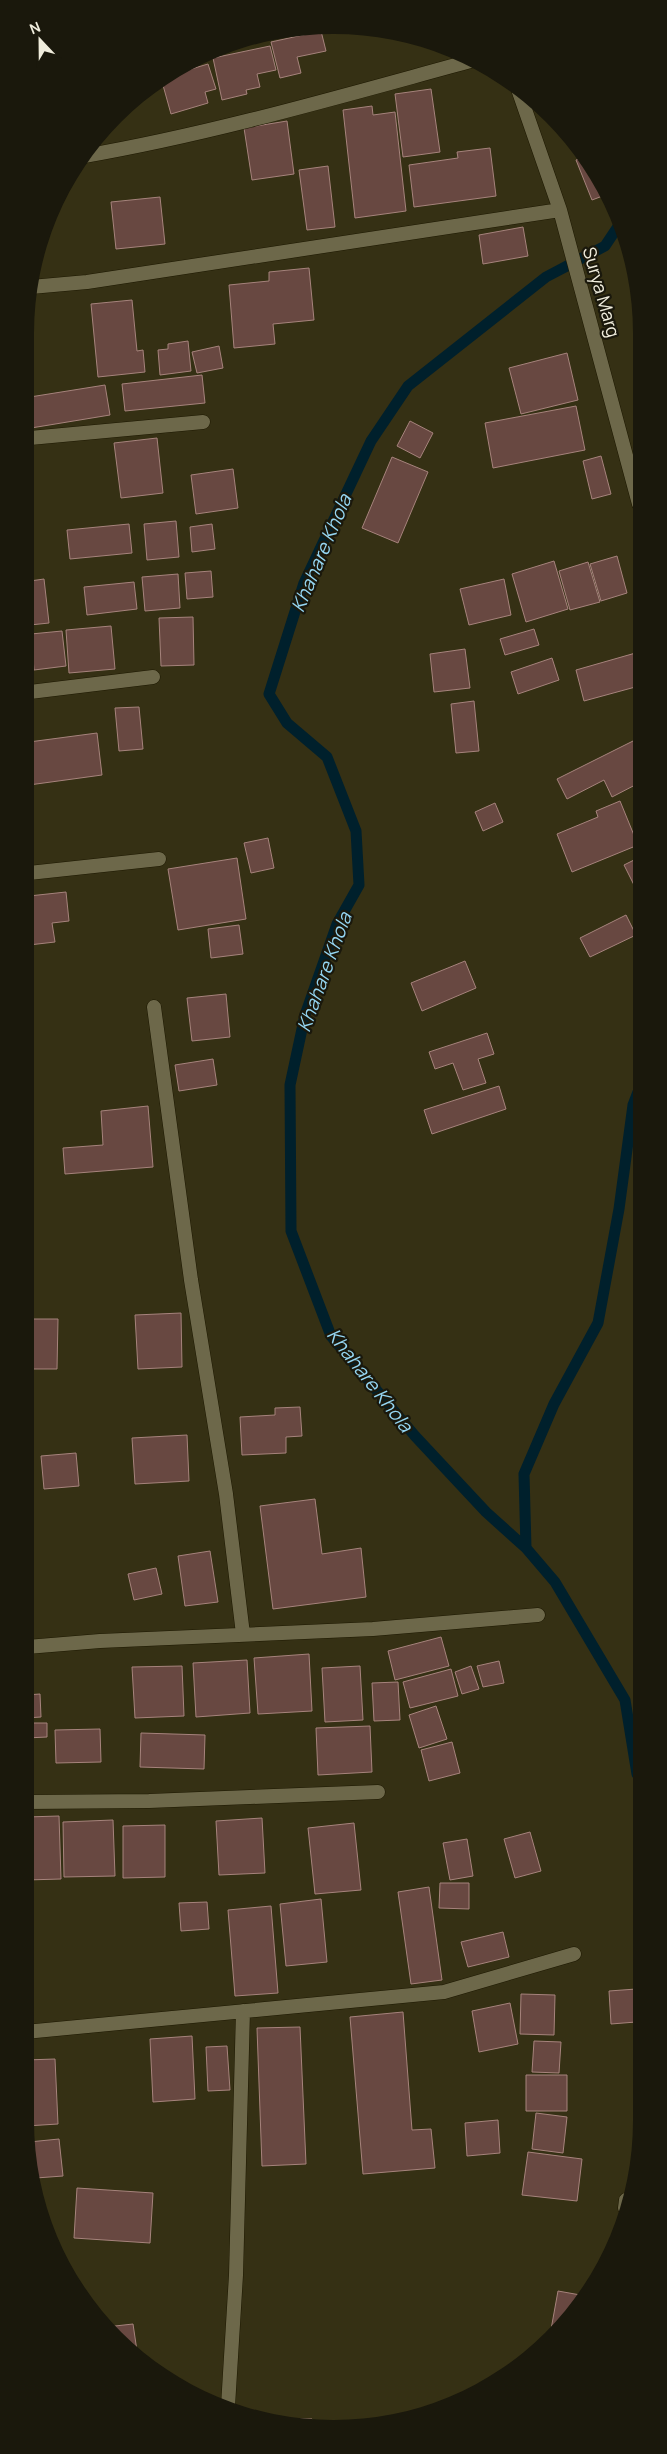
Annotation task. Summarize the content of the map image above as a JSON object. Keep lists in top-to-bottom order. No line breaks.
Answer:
{"streets":{"street":["Surya Marg"]},"water":["Khahare Khola"],"north":"top"}
